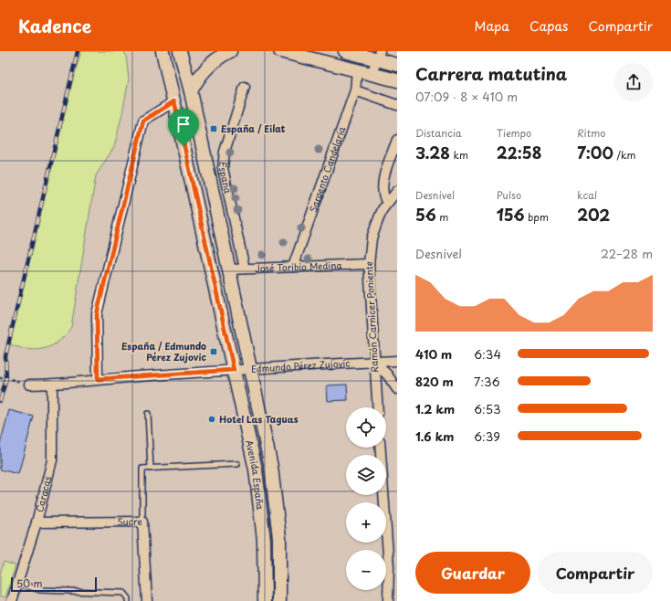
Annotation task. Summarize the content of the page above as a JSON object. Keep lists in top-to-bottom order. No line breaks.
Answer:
{"streets":{"street":["Sargento Candelaria","España","José Toribio Medina","Ramón Carnicer Poniente","Edmundo Pérez Zujovic","Avenida España","Caracas","Sucre"]},"crossings":[["Sargento Candelaria","José Toribio Medina"],["España","José Toribio Medina"],["José Toribio Medina","Ramón Carnicer Poniente"],["José Toribio Medina","Avenida España"],["Ramón Carnicer Poniente","Edmundo Pérez Zujovic"],["Edmundo Pérez Zujovic","Avenida España"],["Edmundo Pérez Zujovic","Caracas"],["Caracas","Sucre"]],"places":{"transit":["España / Eilat","España / Edmundo Pérez Zujovic"],"other":["Hotel Las Taguas"]},"scale_bar":"50 m","page":{"header":"Kadence","nav":["Mapa","Capas","Compartir"],"heading":["Carrera matutina","07:09 · 8 × 410 m"],"stats":[["Distancia","3.28 km"],["Tiempo","22:58"],["Ritmo","7:00 /km"],["Desnivel","56 m"],["Pulso","156 bpm"],["kcal","202"]],"chart":["Desnivel","22–28 m"],"list":[{"name":"410 m","note":"6:34"},{"name":"820 m","note":"7:36"},{"name":"1.2 km","note":"6:53"},{"name":"1.6 km","note":"6:39"}],"map_buttons":["+","−"],"buttons":["Guardar","Compartir"],"scale":"50 m"}}
